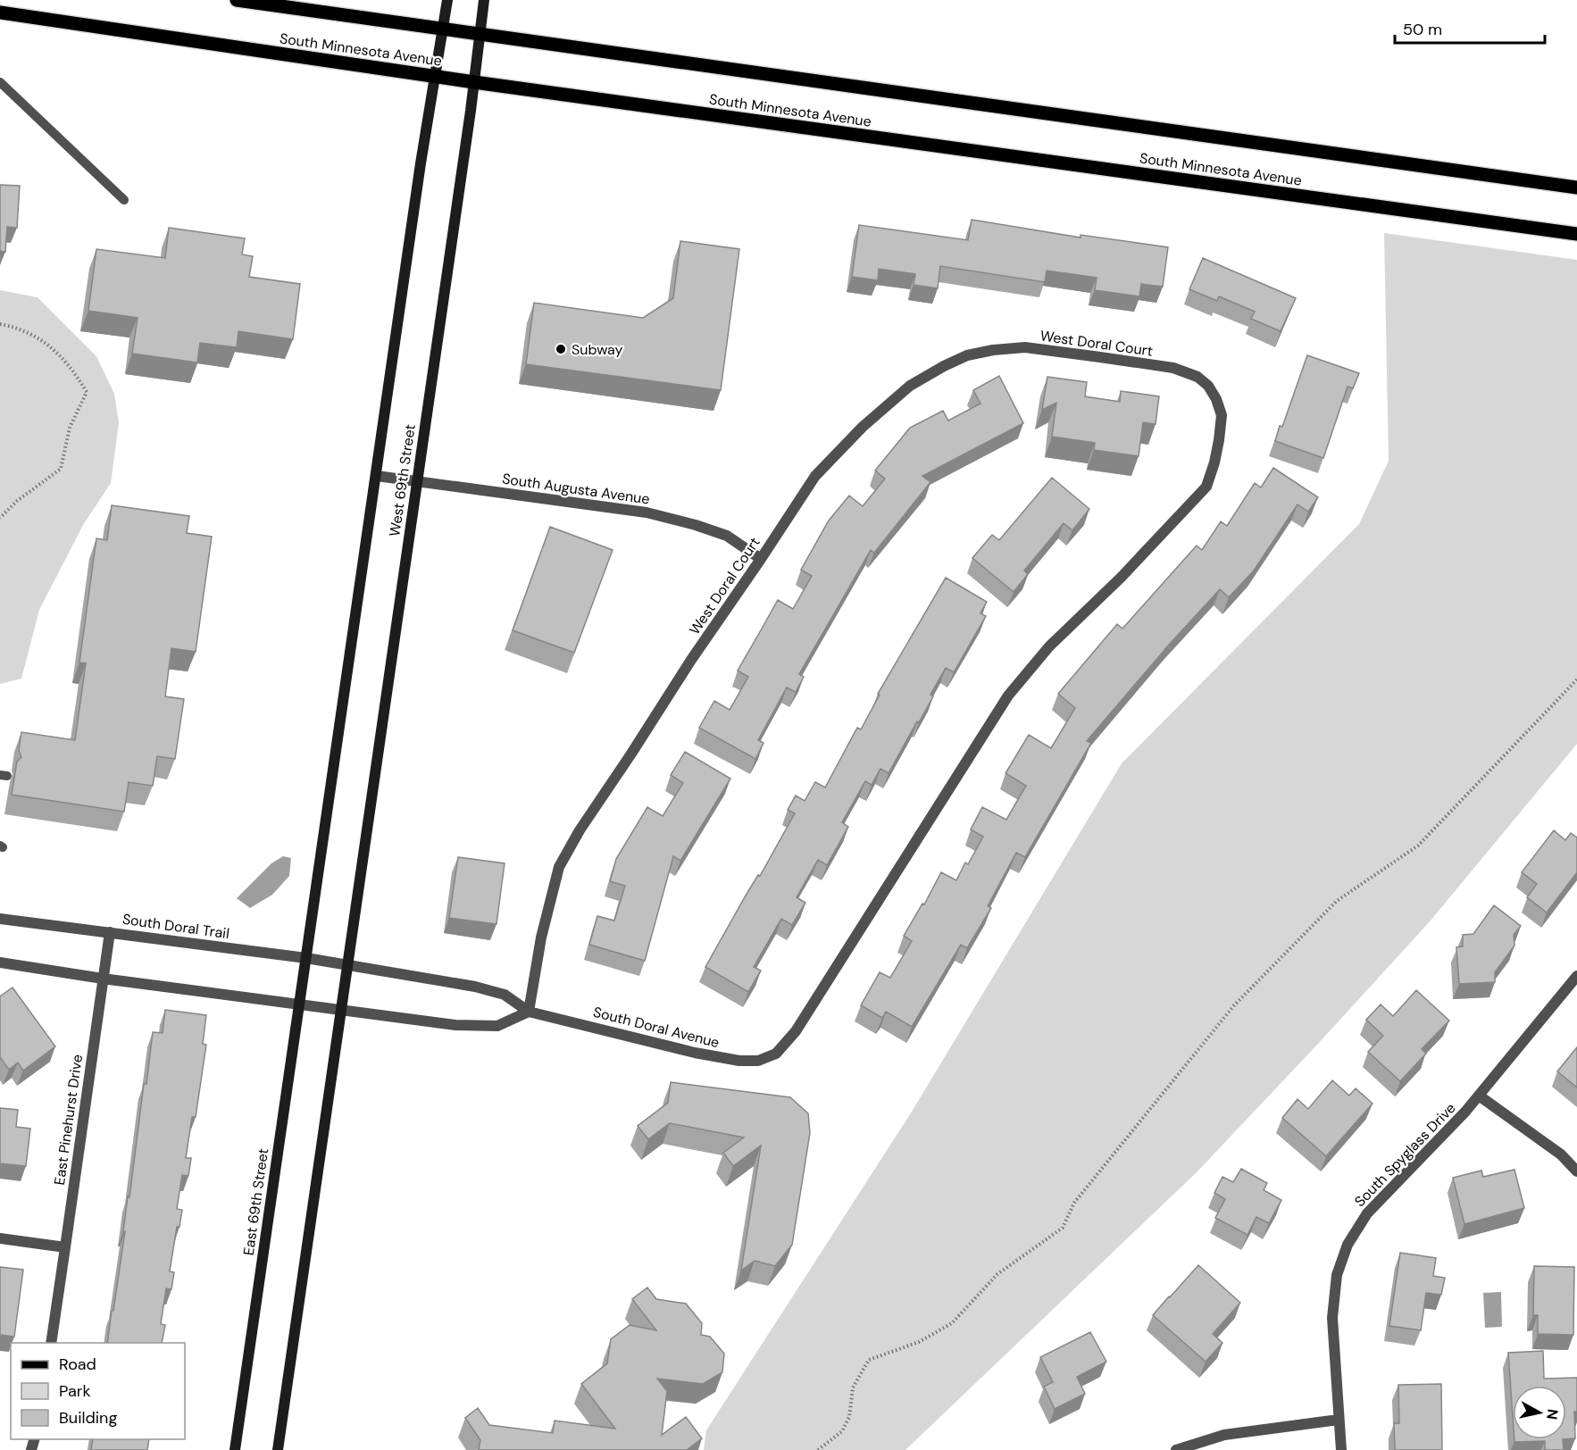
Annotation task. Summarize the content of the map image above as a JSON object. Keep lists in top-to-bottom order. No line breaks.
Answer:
{"streets":{"main road":["South Minnesota Avenue","West 69th Street","East 69th Street"],"street":["West Doral Court","South Augusta Avenue","South Doral Trail","South Doral Avenue","East Pinehurst Drive","South Spyglass Drive"]},"crossings":[["South Minnesota Avenue","West 69th Street"],["West Doral Court","South Augusta Avenue"],["West Doral Court","South Doral Avenue"],["West 69th Street","South Augusta Avenue"],["West 69th Street","South Doral Trail"],["West 69th Street","South Doral Avenue"],["West 69th Street","East 69th Street"],["South Doral Trail","South Doral Avenue"],["South Doral Trail","East Pinehurst Drive"],["South Doral Trail","East 69th Street"]],"places":["Subway"],"legend":["Road","Park","Building"],"scale_bar":"50 m","north":"right"}
